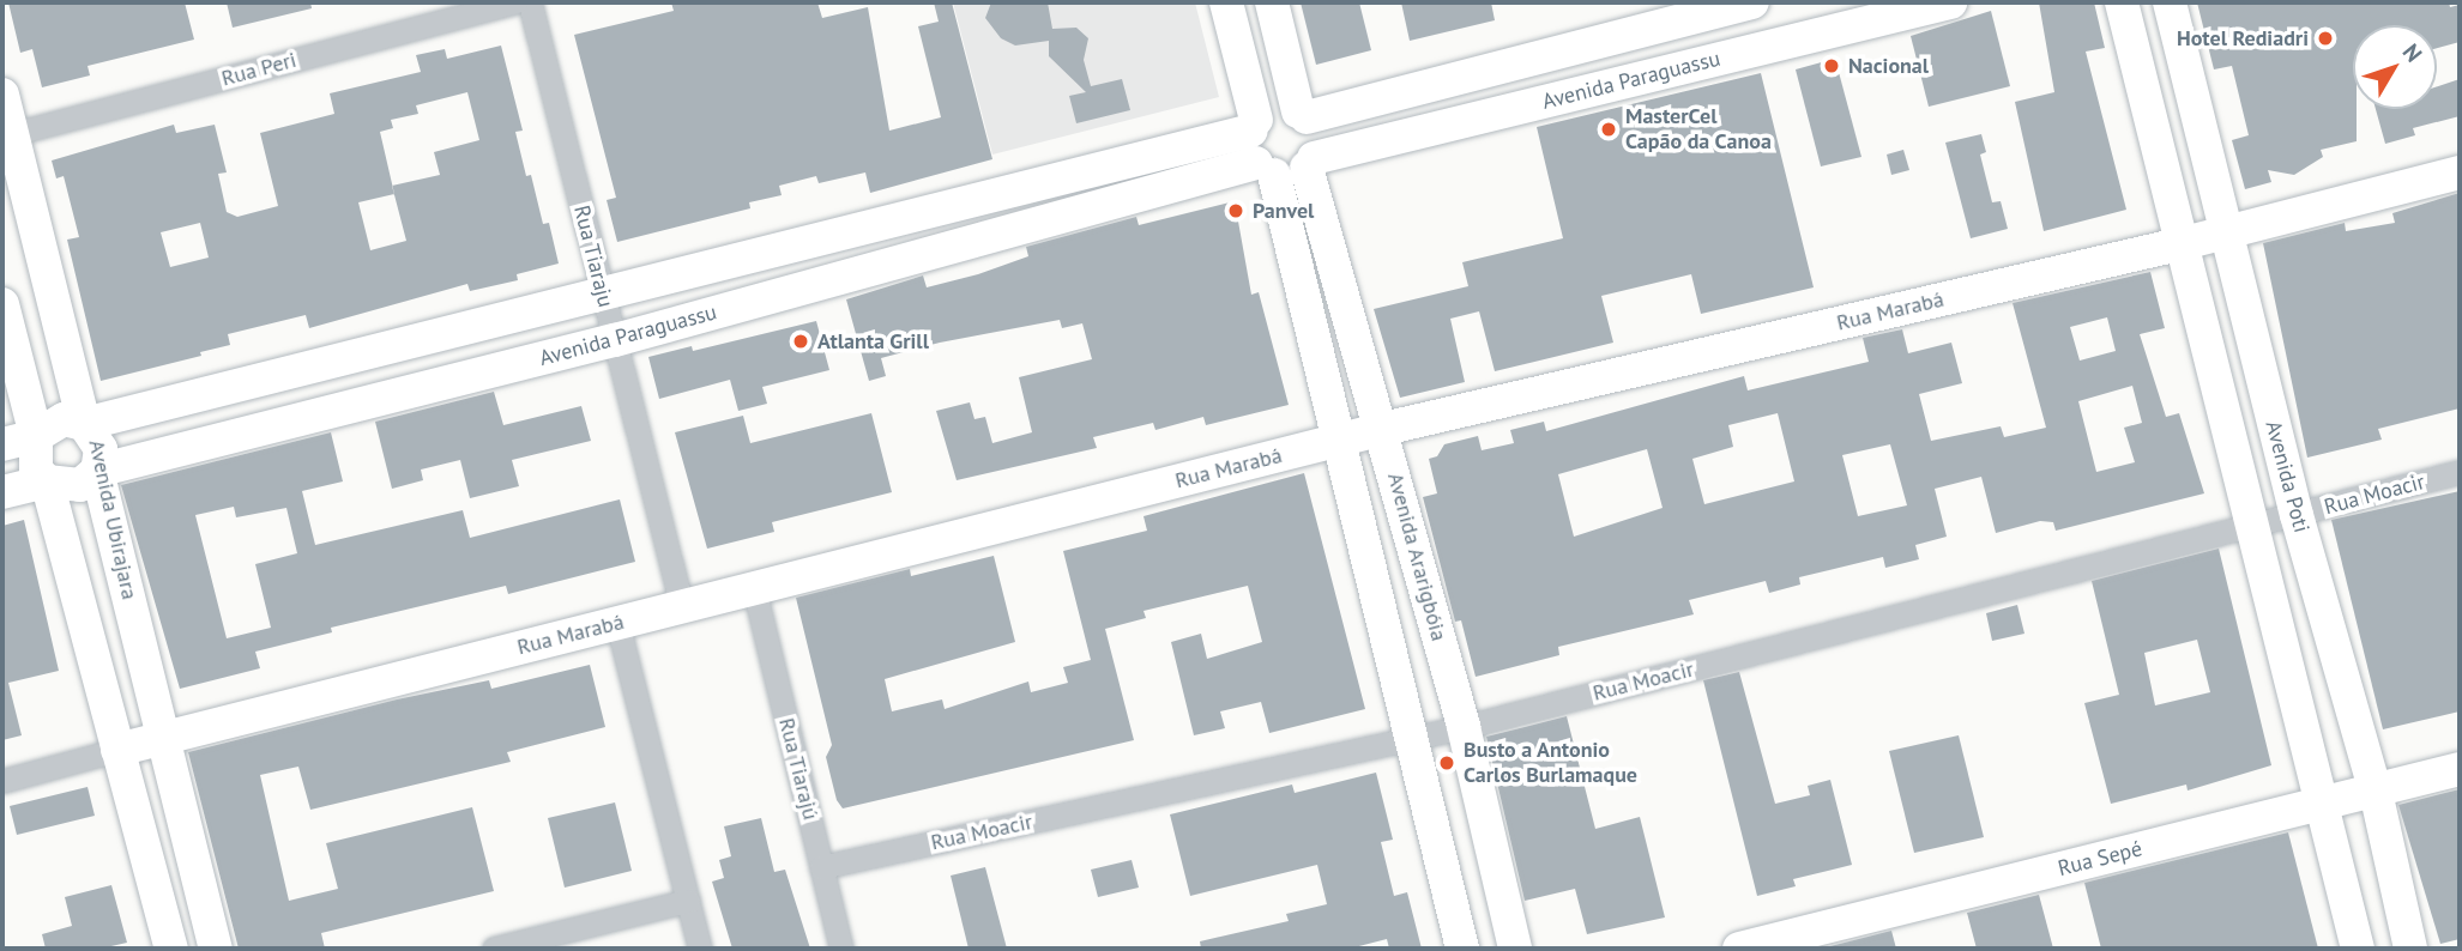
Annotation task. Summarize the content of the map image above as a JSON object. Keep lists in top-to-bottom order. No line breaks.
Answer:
{"streets":{"main road":["Avenida Paraguassu","Rua Marabá","Avenida Poti","Avenida Ubirajara","Avenida Ararigbóia","Rua Sepé"],"street":["Rua Peri","Rua Tiaraju","Rua Moacir","Rua Tiarajú"]},"crossings":[["Rua Peri","Avenida Ubirajara"],["Avenida Paraguassu","Rua Tiaraju"],["Avenida Paraguassu","Avenida Ubirajara"],["Avenida Paraguassu","Avenida Ararigbóia"],["Rua Tiaraju","Rua Marabá"],["Rua Marabá","Avenida Poti"],["Rua Marabá","Avenida Ubirajara"],["Rua Marabá","Avenida Ararigbóia"],["Rua Marabá","Rua Tiarajú"],["Avenida Poti","Rua Moacir"],["Avenida Poti","Rua Sepé"],["Rua Moacir","Avenida Ararigbóia"],["Rua Moacir","Rua Tiarajú"]],"places":["Hotel Rediadri","Nacional","MasterCel Capão da Canoa","Panvel","Atlanta Grill","Busto a Antonio Carlos Burlamaque"],"north":"top right"}
